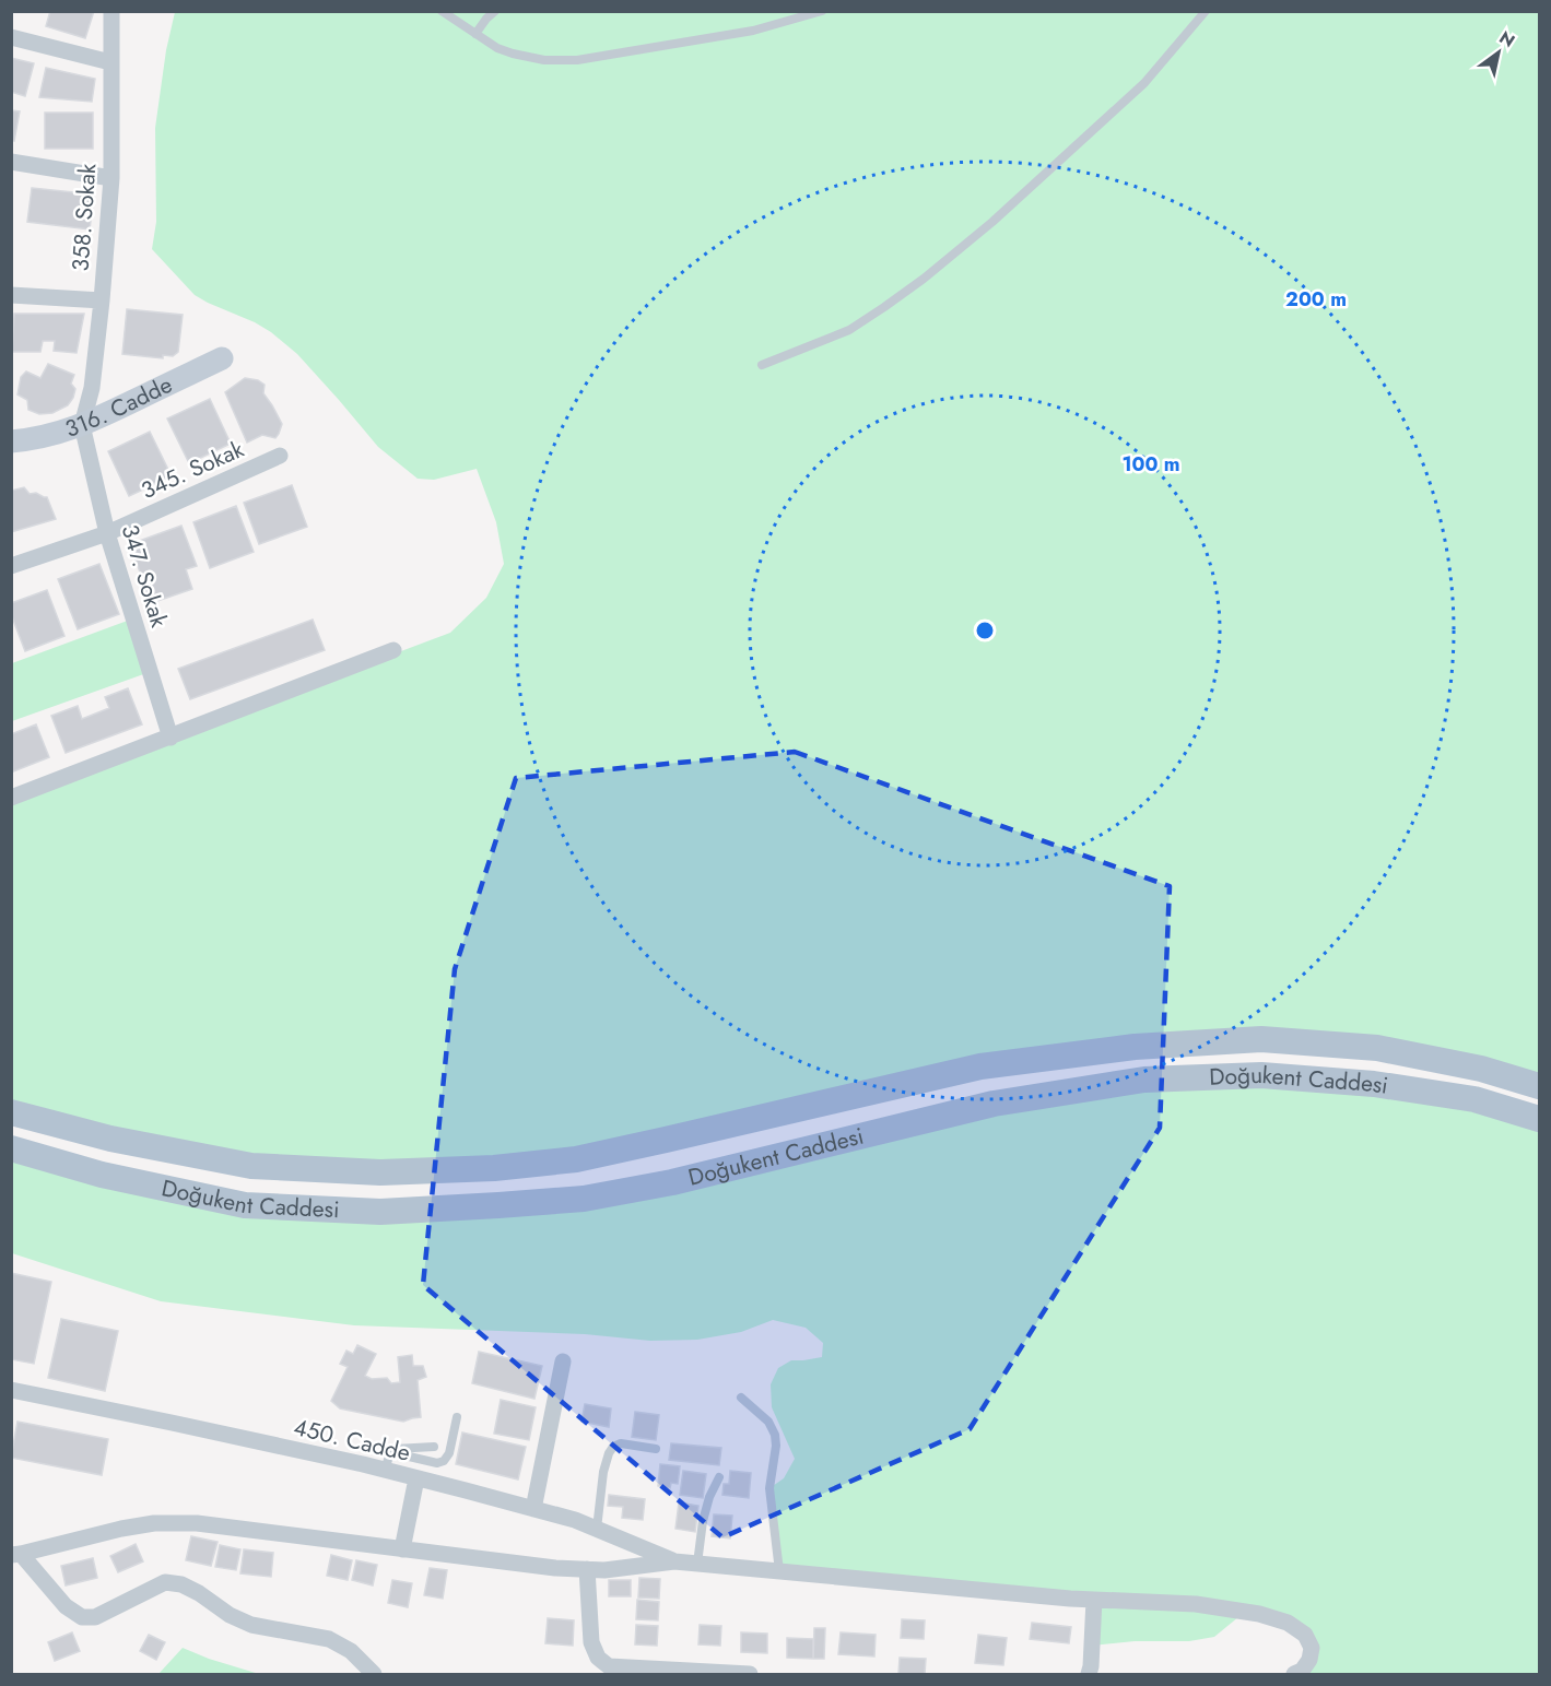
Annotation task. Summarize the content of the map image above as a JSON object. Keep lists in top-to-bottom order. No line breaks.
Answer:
{"streets":{"main road":["Doğukent Caddesi"],"street":["358. Sokak","316. Cadde","345. Sokak","347. Sokak","450. Cadde"]},"crossings":[["358. Sokak","316. Cadde"],["358. Sokak","347. Sokak"],["316. Cadde","347. Sokak"],["345. Sokak","347. Sokak"]],"north":"top right","rings":["200 m","100 m"]}
